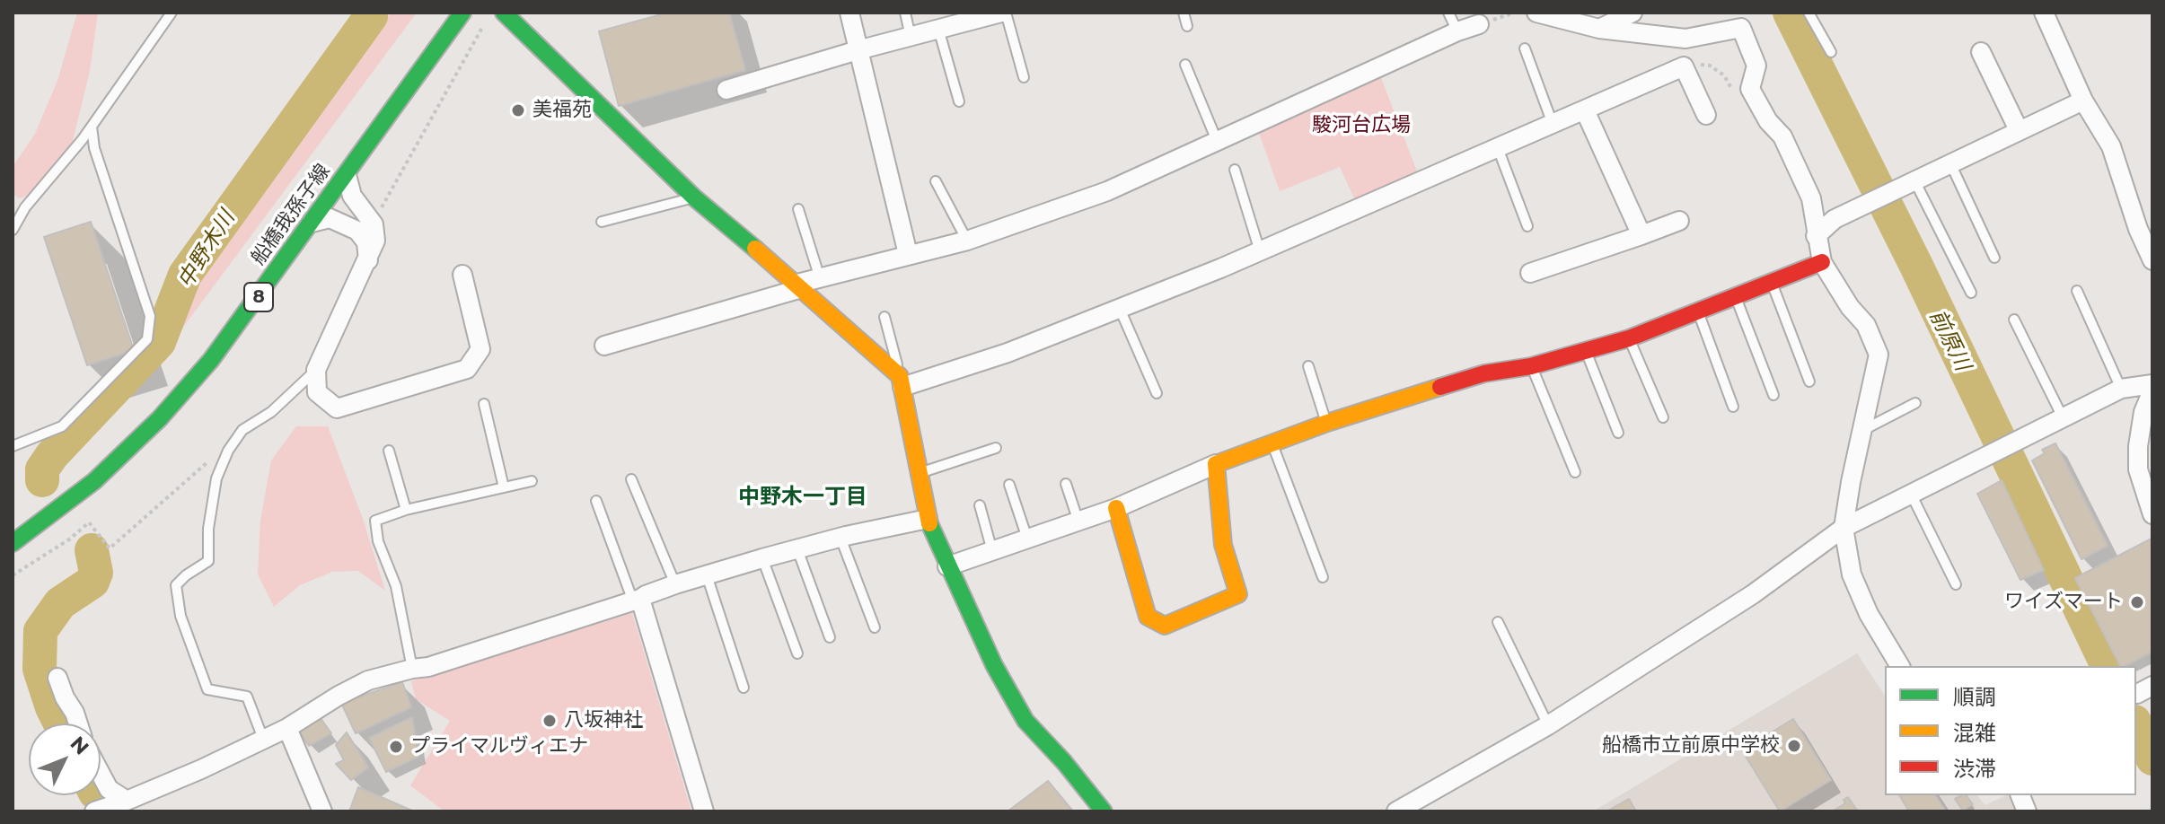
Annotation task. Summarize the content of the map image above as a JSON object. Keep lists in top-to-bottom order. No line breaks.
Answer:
{"streets":{"street":["船橋我孫子線","8"]},"districts":["中野木一丁目"],"water":["中野木川","前原川"],"parks":["駿河台広場"],"places":["美福苑","ワイズマート","八坂神社","船橋市立前原中学校","プライマルヴィエナ"],"legend":["順調","混雑","渋滞"],"north":"top right"}
